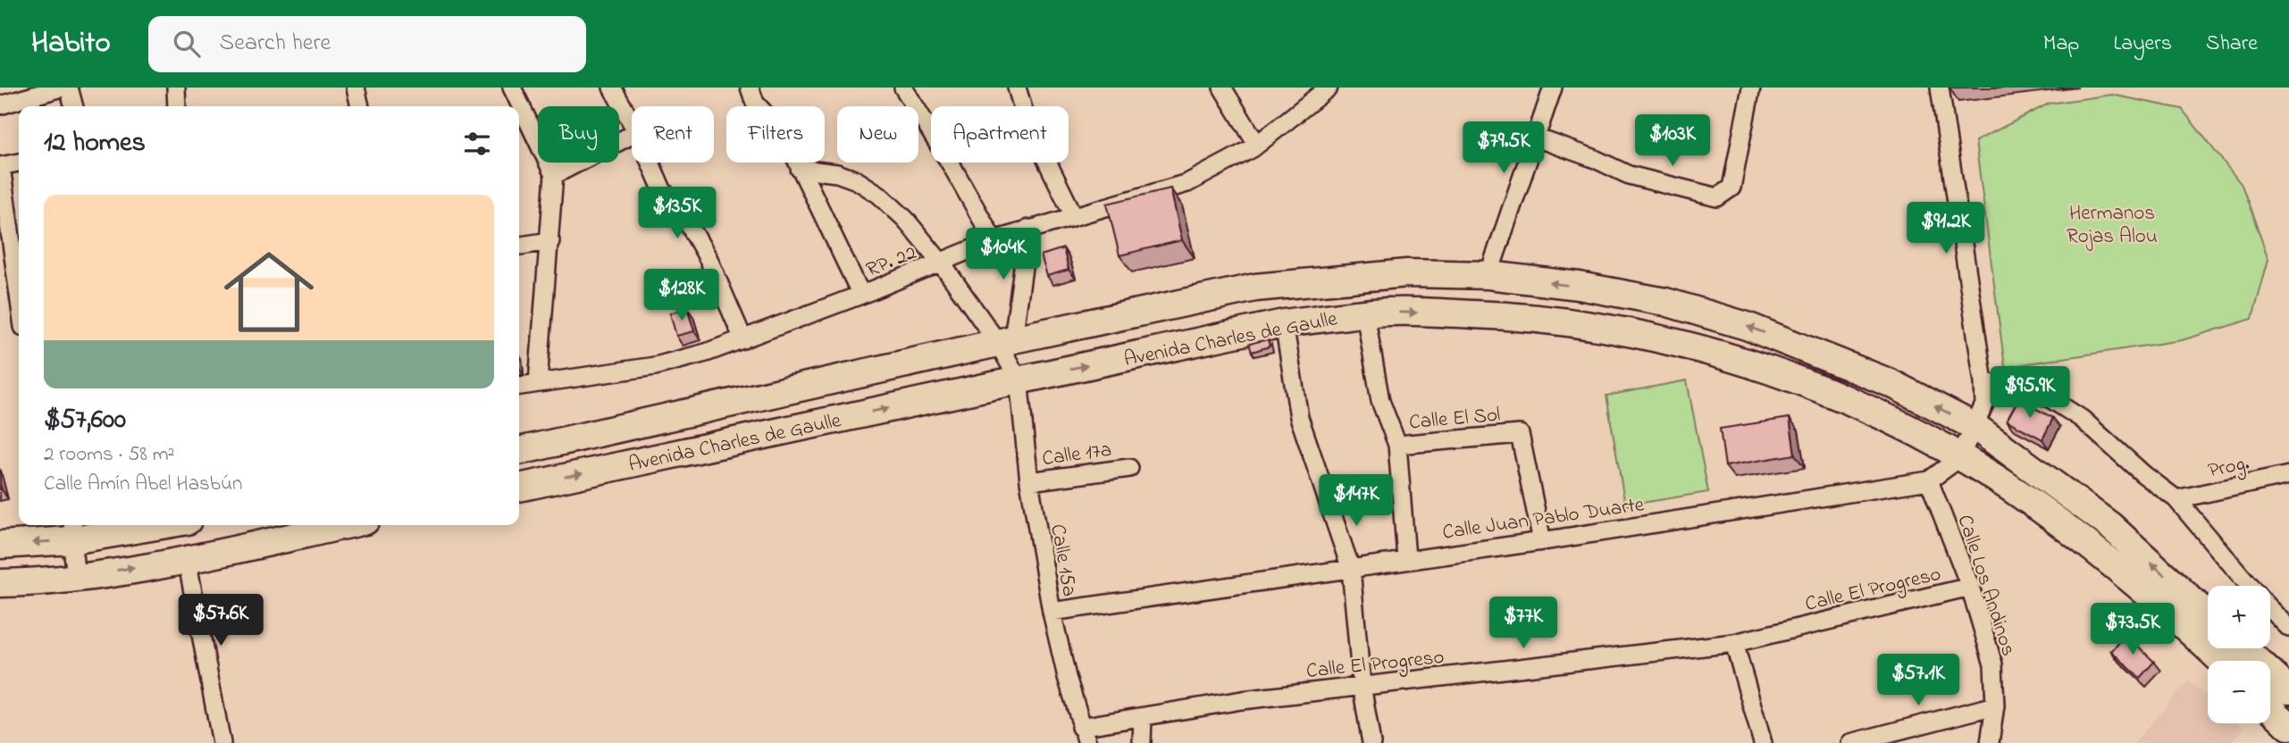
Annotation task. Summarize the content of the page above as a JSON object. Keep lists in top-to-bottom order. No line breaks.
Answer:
{"streets":{"main road":["Avenida Charles de Gaulle"],"street":["RP. 22","Calle El Sol","Calle 17a","Prog.","Calle Juan Pablo Duarte","Calle 15a","Calle Los Andinos","Calle El Progreso"]},"crossings":[["Avenida Charles de Gaulle","Calle 15a"],["Calle El Sol","Calle Juan Pablo Duarte"],["Calle 17a","Calle 15a"],["Calle Juan Pablo Duarte","Calle 15a"],["Calle Juan Pablo Duarte","Calle Los Andinos"],["Calle 15a","Calle El Progreso"],["Calle Los Andinos","Calle El Progreso"]],"parks":["Hermanos Rojas Alou"],"page":{"header":"Habito","search":"Search here","nav":["Map","Layers","Share"],"chip":["Buy","Rent","Filters","New","Apartment"],"heading":"12 homes","price":["$103K","$79.5K","$135K","$91.2K","$104K","$128K","$95.9K","$147K","$57.6K","$77K","$73.5K","$57.1K"],"list":[{"name":"$57,600","note":"2 rooms · 58 m² · Calle Amín Abel Hasbún"}],"map_buttons":["+","−"]}}
